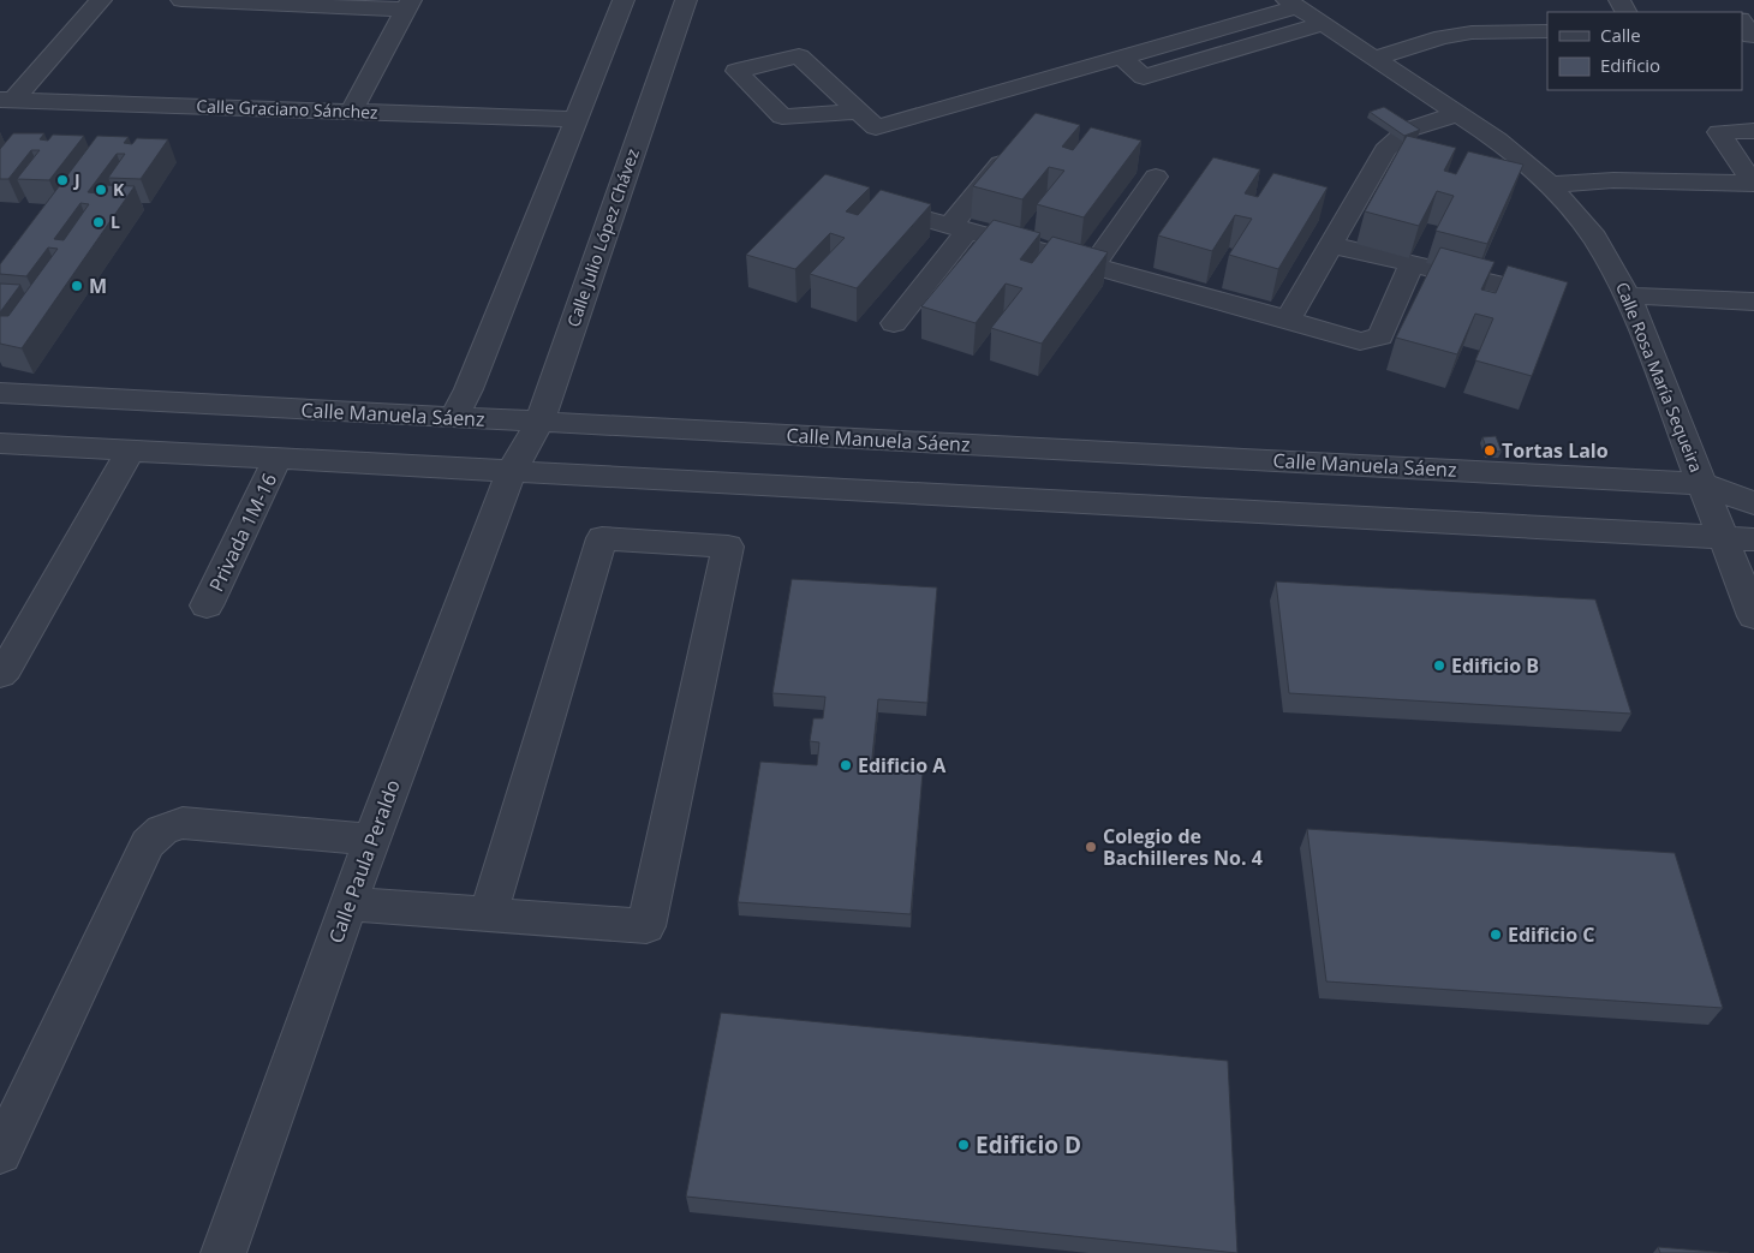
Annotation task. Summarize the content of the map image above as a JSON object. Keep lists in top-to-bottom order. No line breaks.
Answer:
{"streets":{"street":["Calle Graciano Sánchez","Calle Julio López Chávez","Calle Rosa María Sequeira","Calle Manuela Sáenz","Privada 1M-16","Calle Paula Peraldo"]},"crossings":[["Calle Julio López Chávez","Calle Manuela Sáenz"],["Calle Julio López Chávez","Calle Paula Peraldo"],["Calle Rosa María Sequeira","Calle Manuela Sáenz"]],"places":["J","K","L","M","Tortas Lalo","Edificio B","Edificio A","Colegio de Bachilleres No. 4","Edificio C","Edificio D"],"legend":["Calle","Edificio"]}
